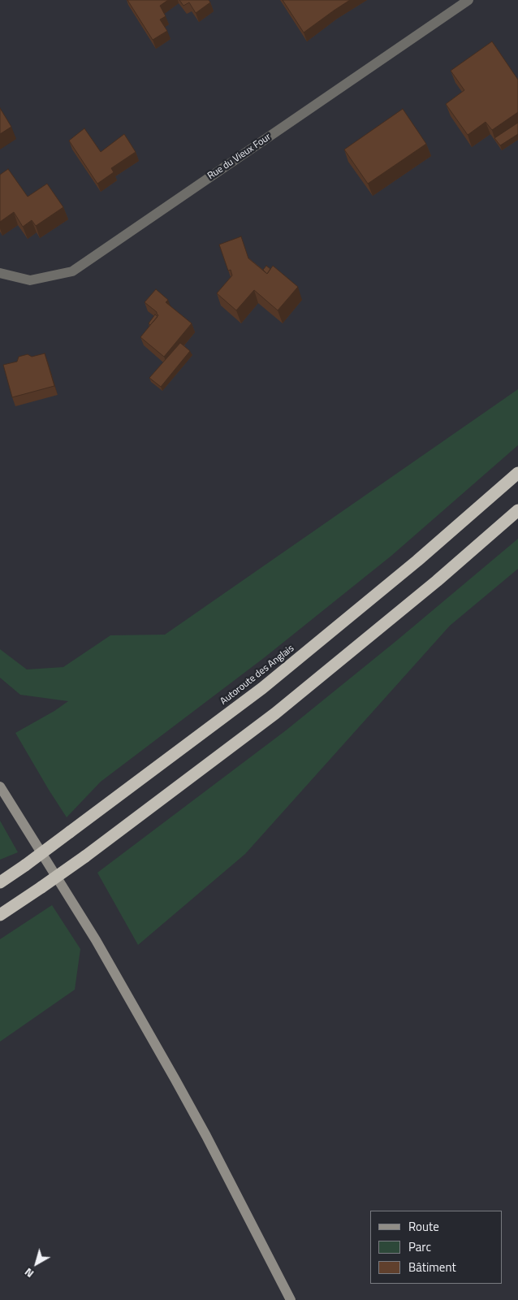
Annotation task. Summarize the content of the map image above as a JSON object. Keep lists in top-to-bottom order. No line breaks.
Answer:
{"streets":{"highway":["Autoroute des Anglais"],"street":["Rue du Vieux Four"]},"legend":["Route","Parc","Bâtiment"],"north":"bottom left"}
